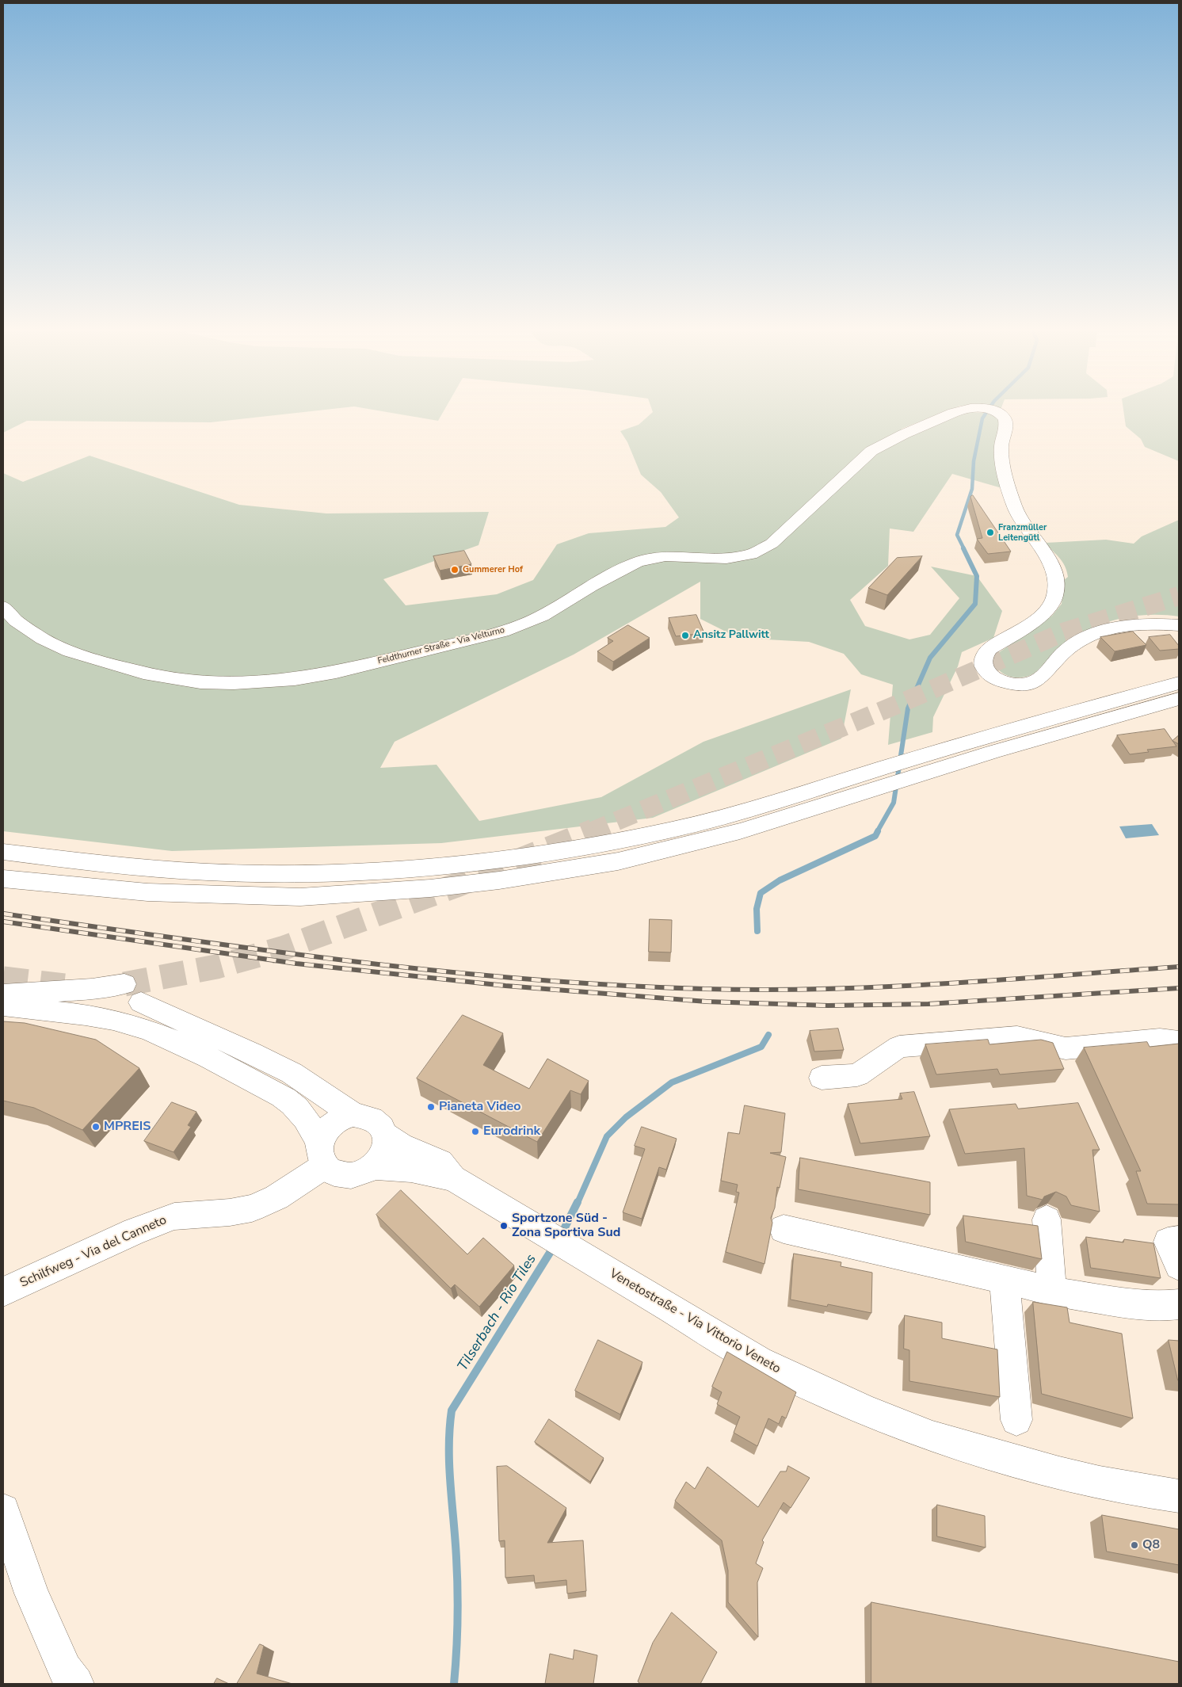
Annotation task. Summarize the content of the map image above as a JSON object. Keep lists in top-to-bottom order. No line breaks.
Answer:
{"streets":{"main road":["Feldthurner Straße - Via Velturno","Schilfweg - Via del Canneto","Venetostraße - Via Vittorio Veneto"]},"crossings":[["Schilfweg - Via del Canneto","Venetostraße - Via Vittorio Veneto"]],"water":["Tilserbach - Rio Tiles"],"places":["Franzmüller Leitengütl","Gummerer Hof","Ansitz Pallwitt","Pianeta Video","MPREIS","Eurodrink","Sportzone Süd - Zona Sportiva Sud","Q8"]}
